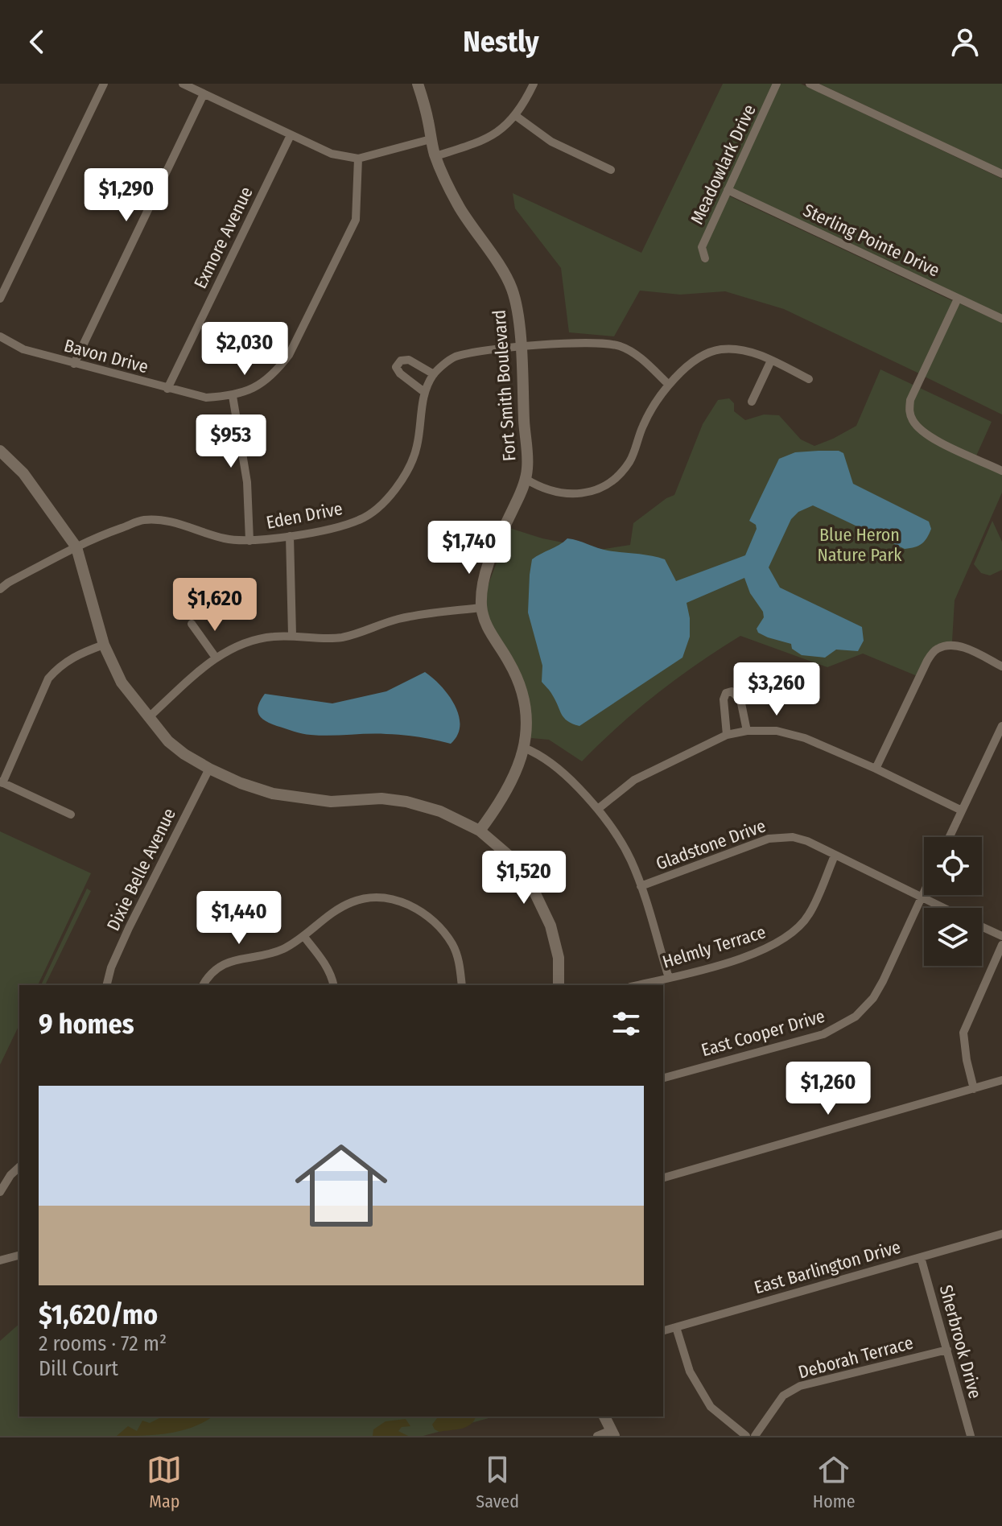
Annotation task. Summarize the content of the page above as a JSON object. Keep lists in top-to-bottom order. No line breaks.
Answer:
{"streets":{"street":["Meadowlark Drive","Exmore Avenue","Sterling Pointe Drive","Bavon Drive","Fort Smith Boulevard","Eden Drive","Gladstone Drive","Dixie Belle Avenue","Helmly Terrace","East Cooper Drive","East Barlington Drive","Sherbrook Drive","Deborah Terrace"]},"crossings":[["Meadowlark Drive","Sterling Pointe Drive"],["Exmore Avenue","Bavon Drive"],["Fort Smith Boulevard","Eden Drive"],["Gladstone Drive","Helmly Terrace"],["Gladstone Drive","East Cooper Drive"],["East Barlington Drive","Sherbrook Drive"],["Sherbrook Drive","Deborah Terrace"]],"parks":["Blue Heron Nature Park"],"page":{"header":"Nestly","price":["$1,290","$2,030","$953","$1,740","$1,620","$3,260","$1,520","$1,440","$1,260"],"heading":"9 homes","list":[{"name":"$1,620/mo","note":"2 rooms · 72 m² · Dill Court"}],"tabs":["Map","Saved","Home"]}}
